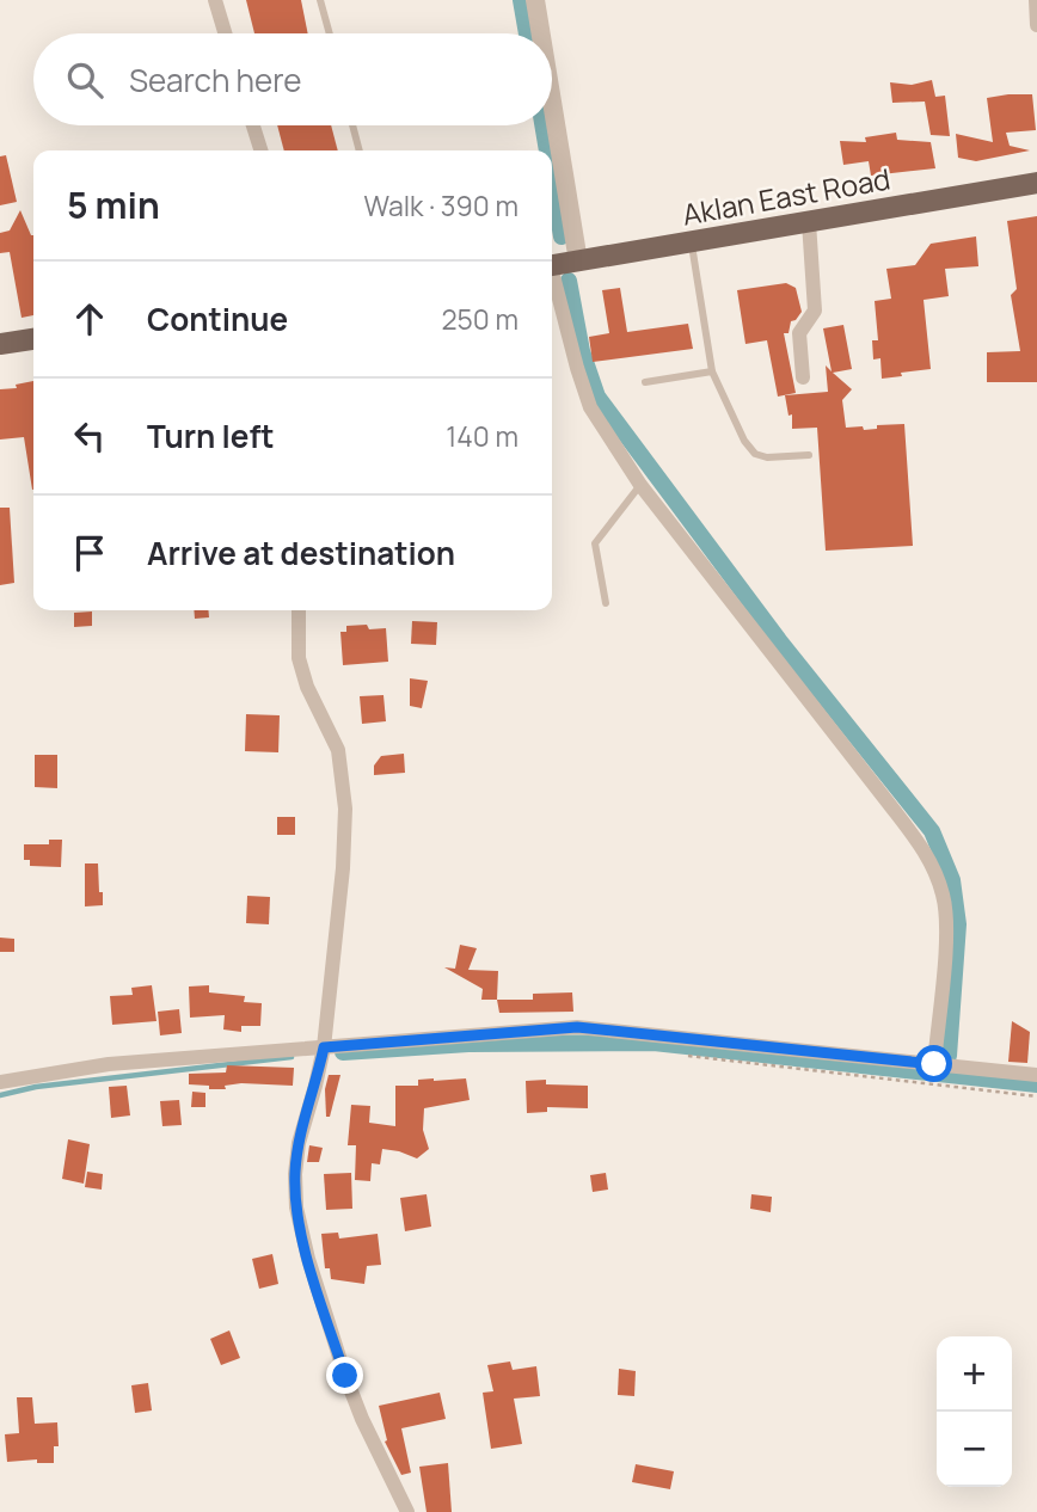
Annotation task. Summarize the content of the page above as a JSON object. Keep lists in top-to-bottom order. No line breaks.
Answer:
{"streets":{"main road":["Aklan East Road"]},"page":{"search":"Search here","heading":["5 min","Walk · 390 m"],"list":[["Continue","250 m"],["Turn left","140 m"],"Arrive at destination"],"map_buttons":["+","−"]}}
